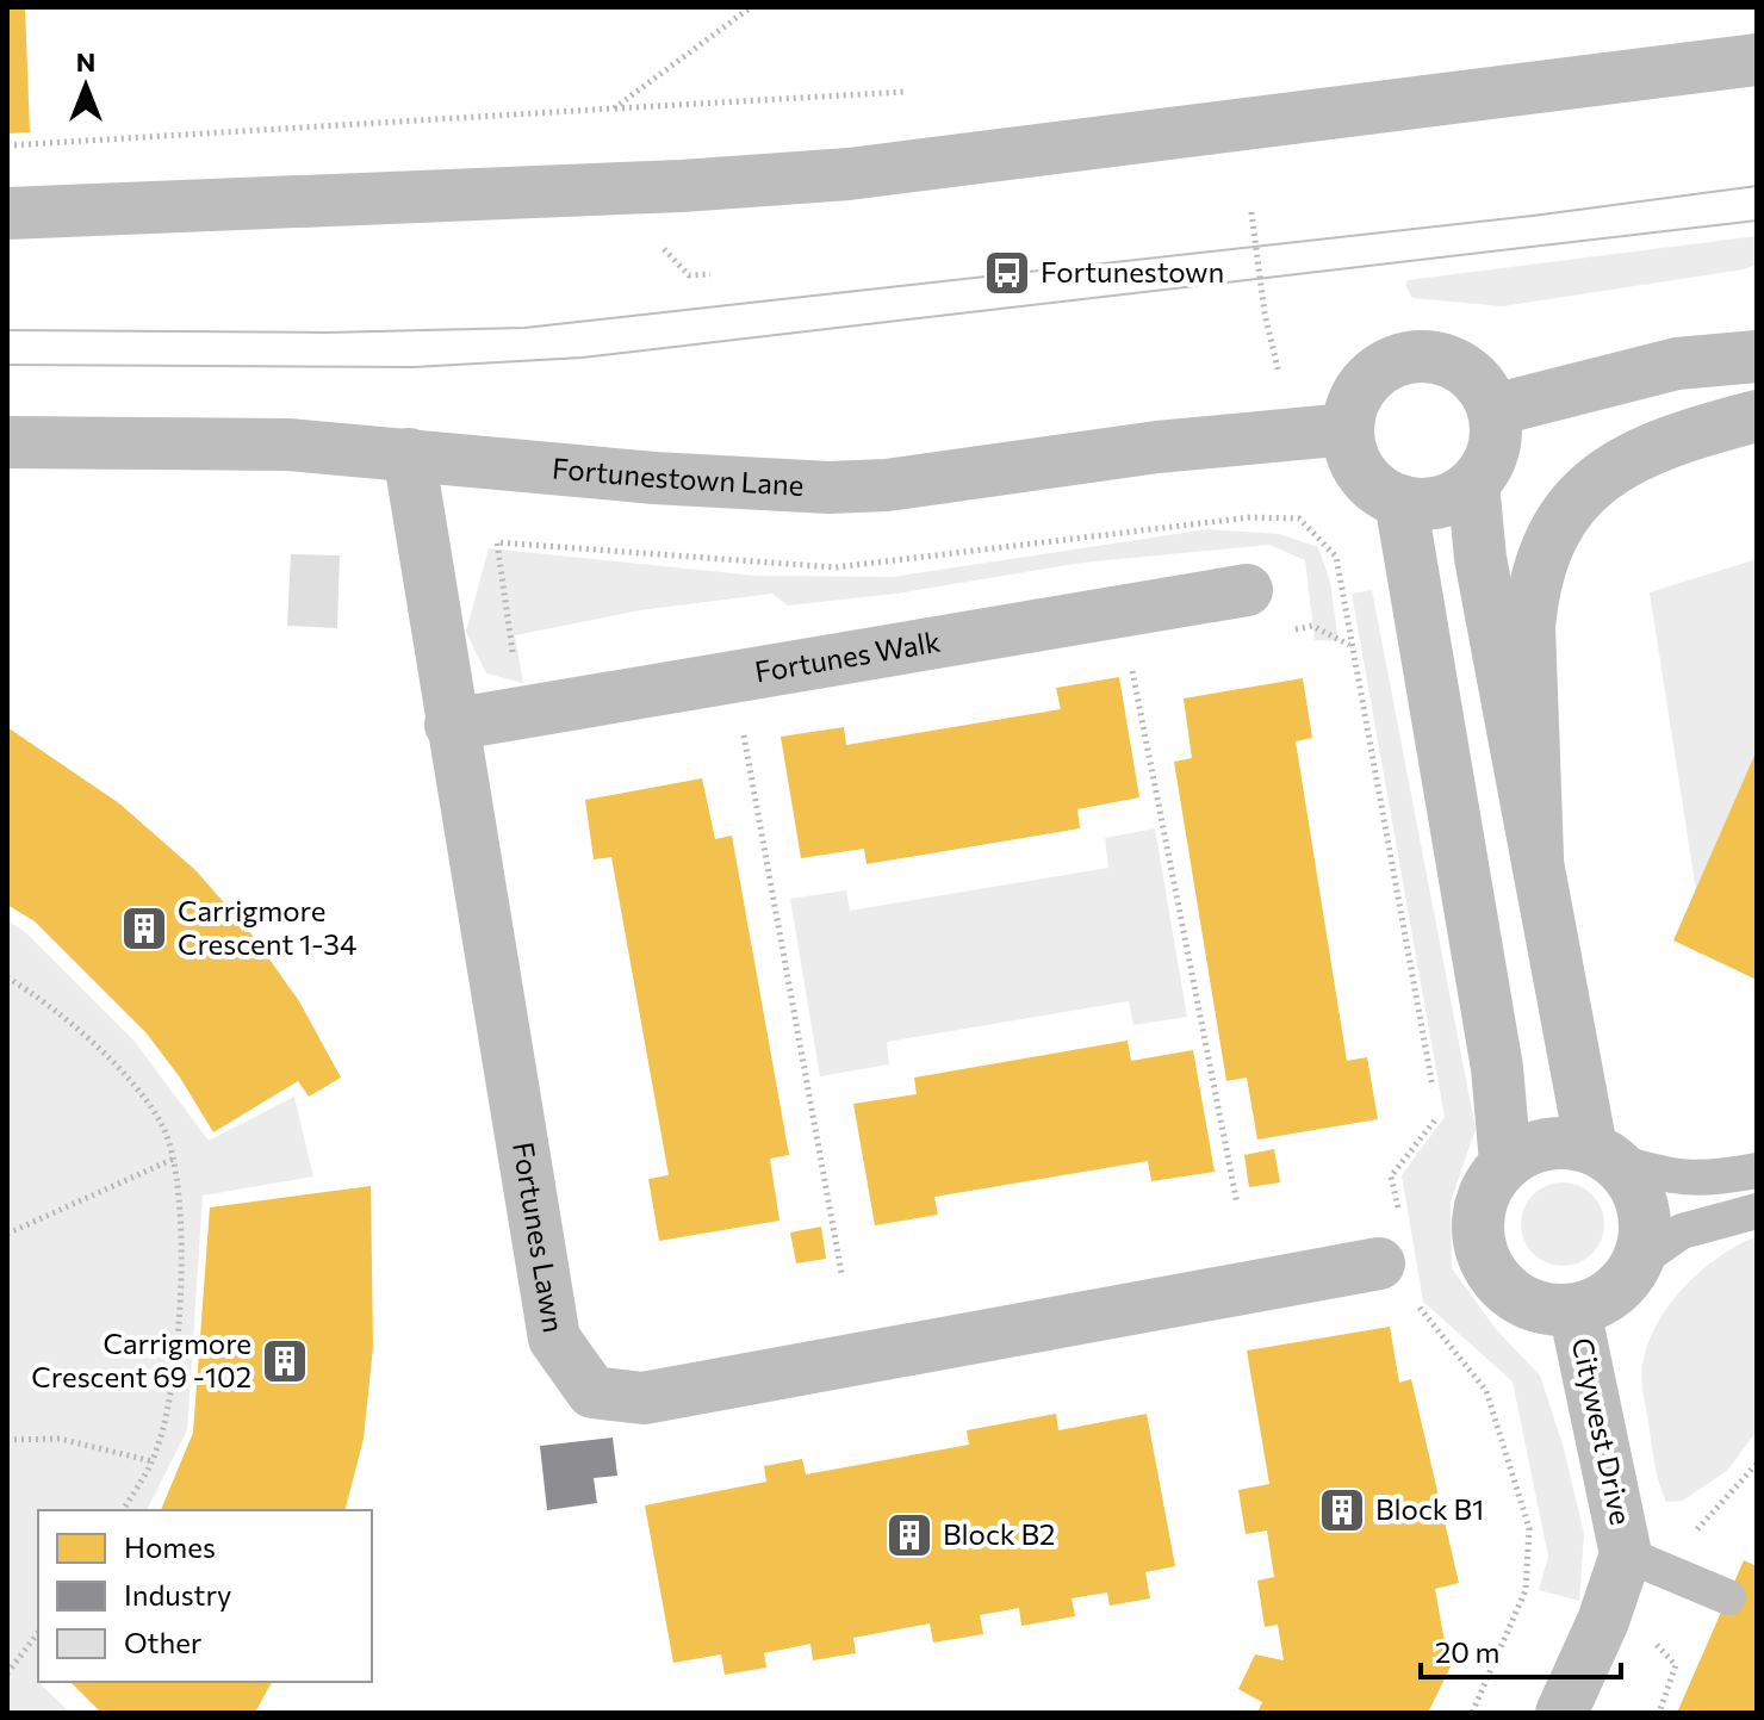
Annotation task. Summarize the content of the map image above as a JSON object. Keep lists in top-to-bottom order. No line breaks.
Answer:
{"streets":{"street":["Fortunestown Lane","Fortunes Walk","Fortunes Lawn","Citywest Drive"]},"crossings":[["Fortunestown Lane","Fortunes Lawn"],["Fortunes Walk","Fortunes Lawn"]],"places":{"bus stop":["Fortunestown"],"building":["Carrigmore Crescent 1-34","Carrigmore Crescent 69 -102","Block B1","Block B2"]},"legend":["Homes","Industry","Other"],"scale_bar":"20 m","north":"top"}
